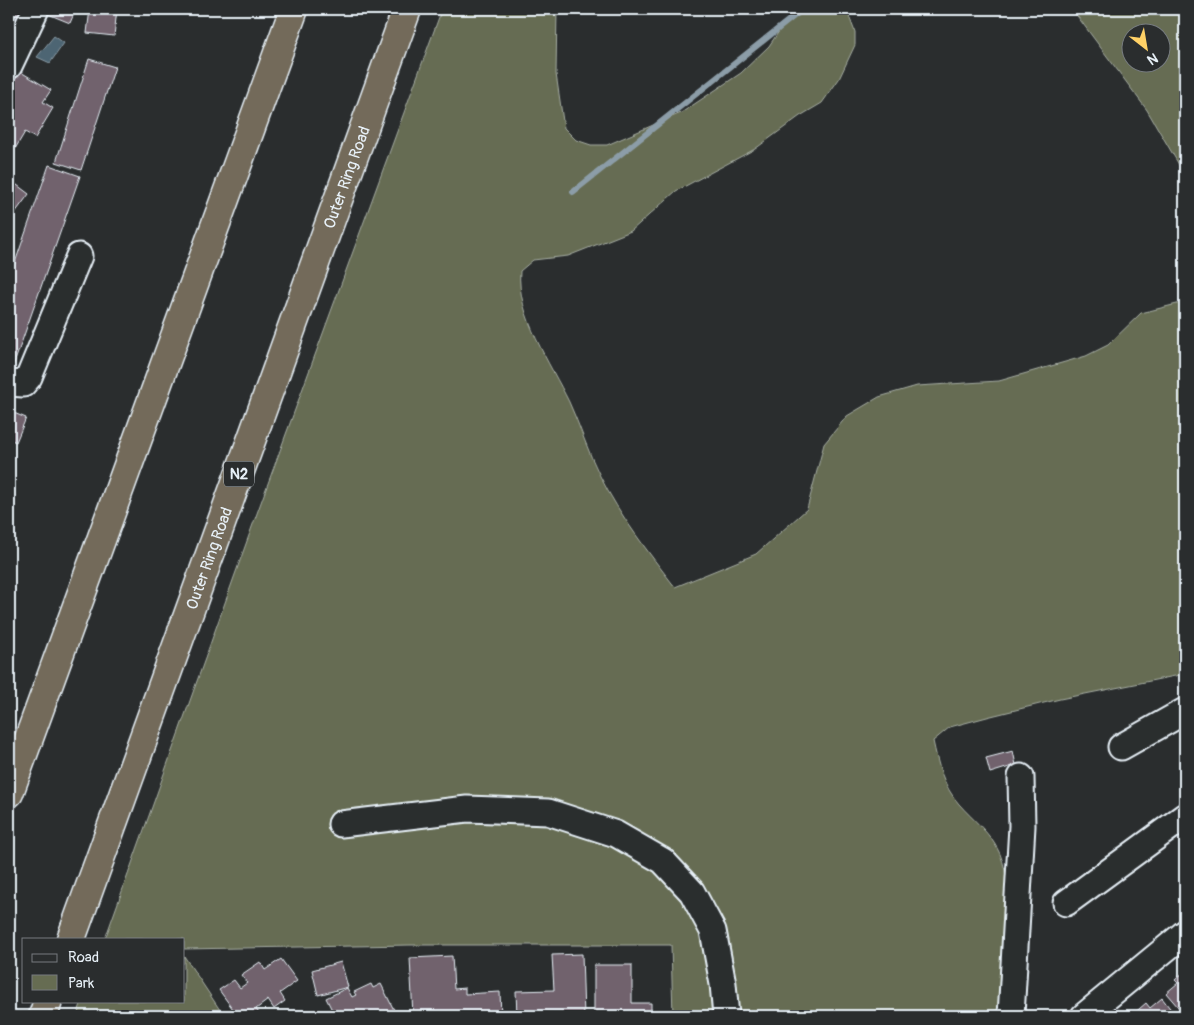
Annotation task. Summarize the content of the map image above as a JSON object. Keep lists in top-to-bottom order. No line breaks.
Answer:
{"streets":{"highway":["Outer Ring Road","N2"]},"legend":["Road","Park"],"north":"bottom right"}
